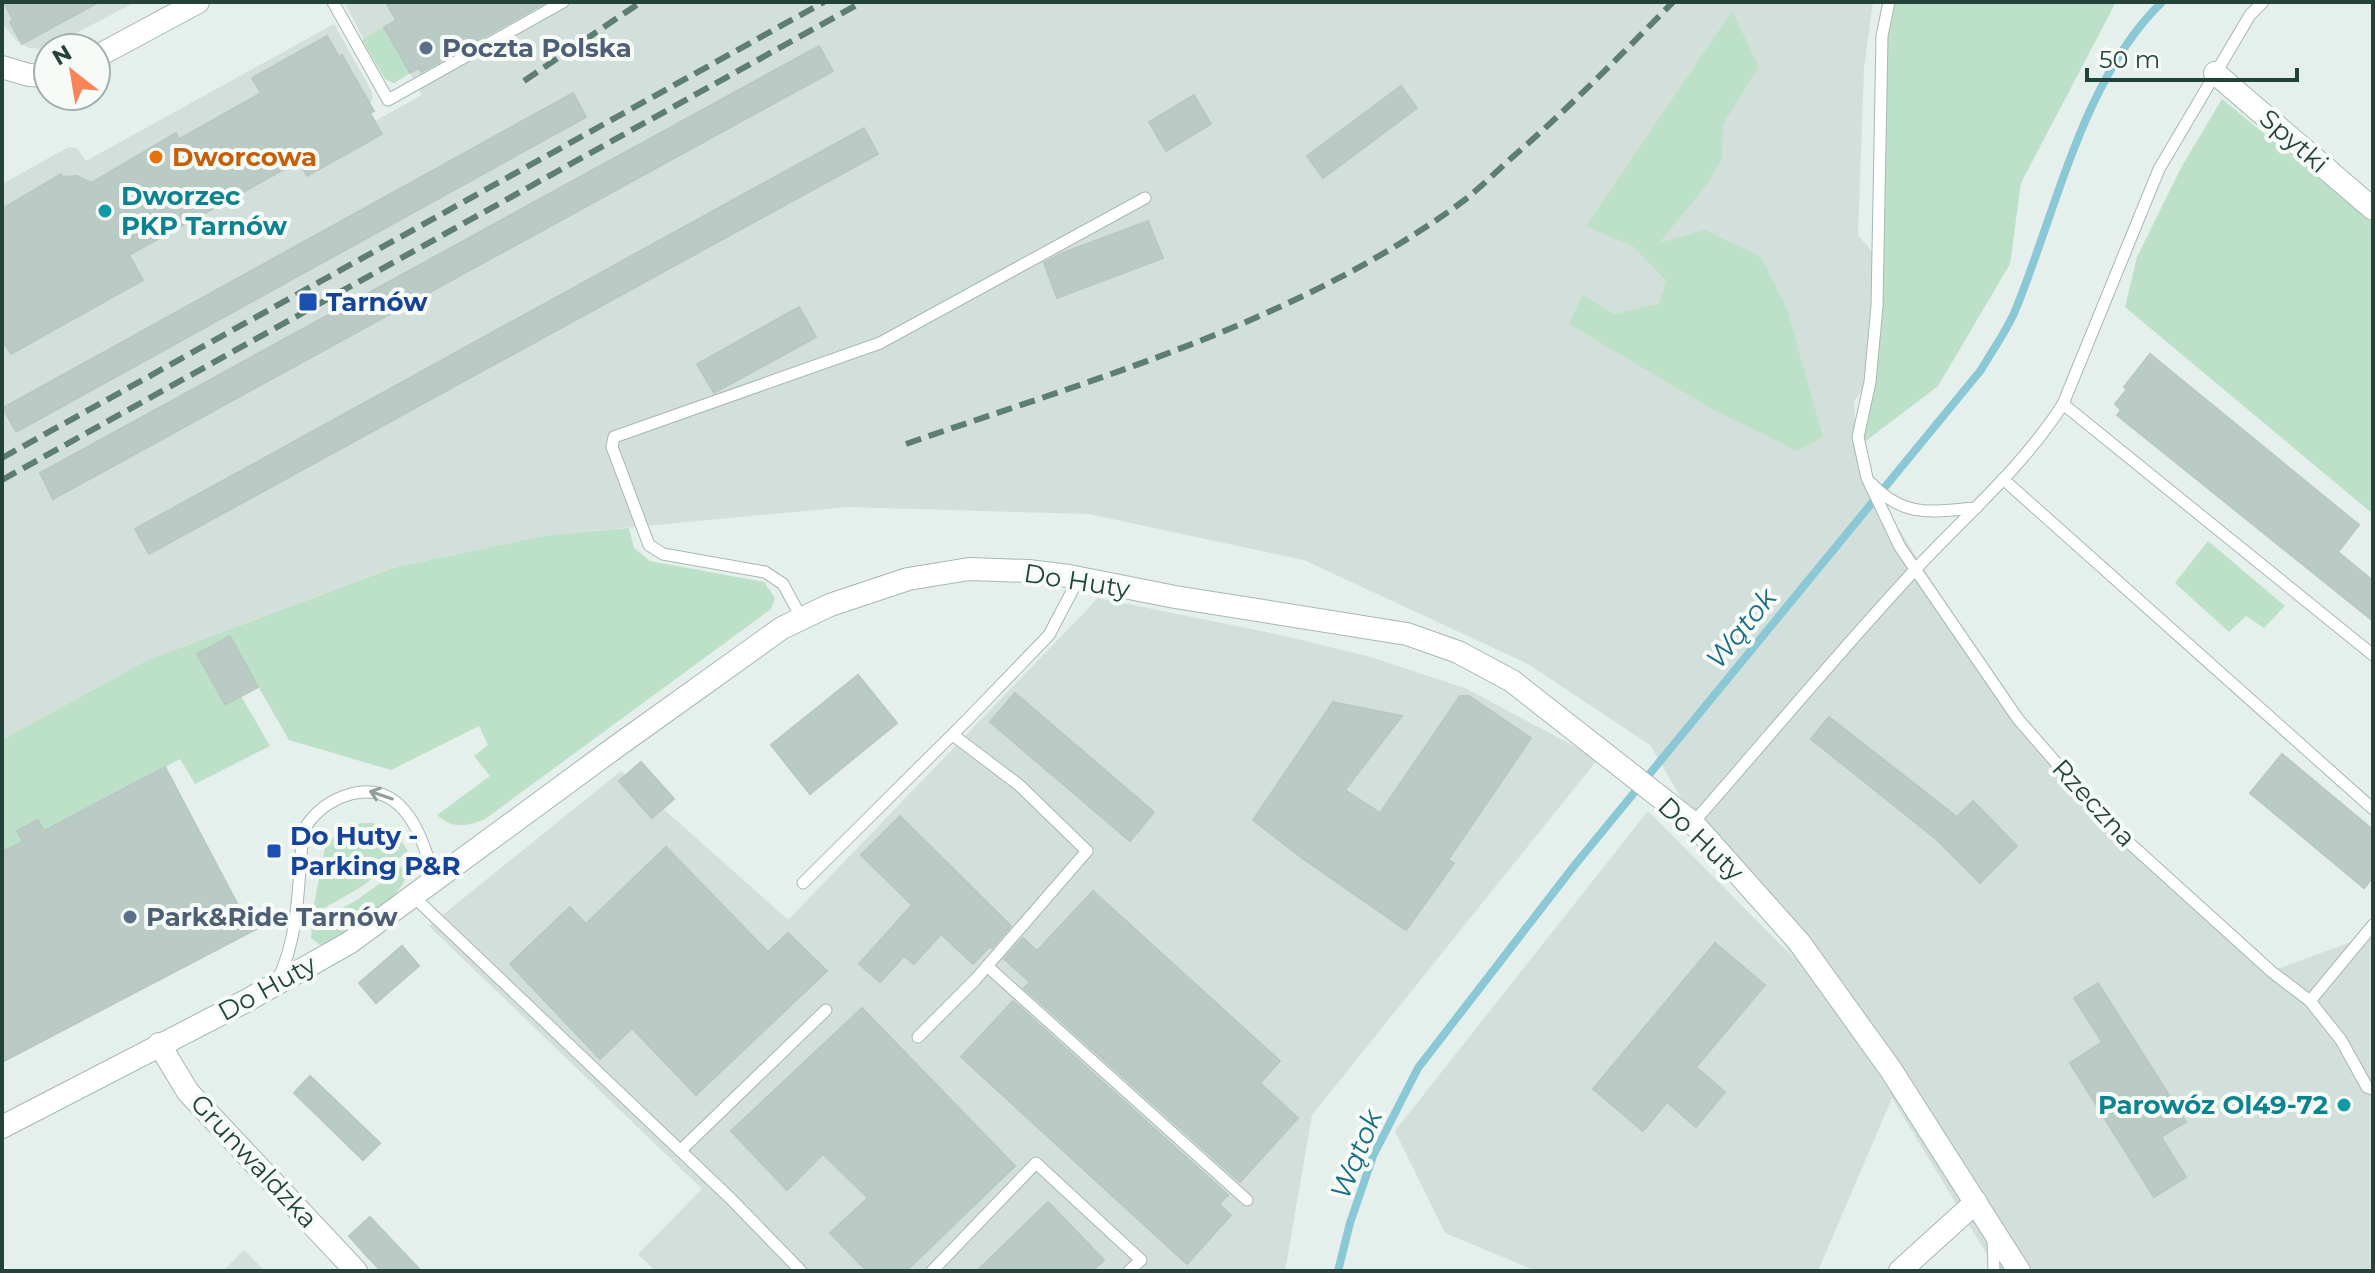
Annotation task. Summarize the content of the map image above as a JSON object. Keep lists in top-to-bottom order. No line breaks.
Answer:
{"streets":{"street":["Spytki","Do Huty","Grunwaldzka"],"lane":["Rzeczna"]},"crossings":[["Do Huty","Grunwaldzka"]],"water":["Wątok"],"places":{"other":["Poczta Polska","Dworcowa","Dworzec PKP Tarnów","Park&Ride Tarnów","Parowóz Ol49-72"],"transit":["Tarnów","Do Huty - Parking P&R"]},"scale_bar":"50 m","north":"top left"}
